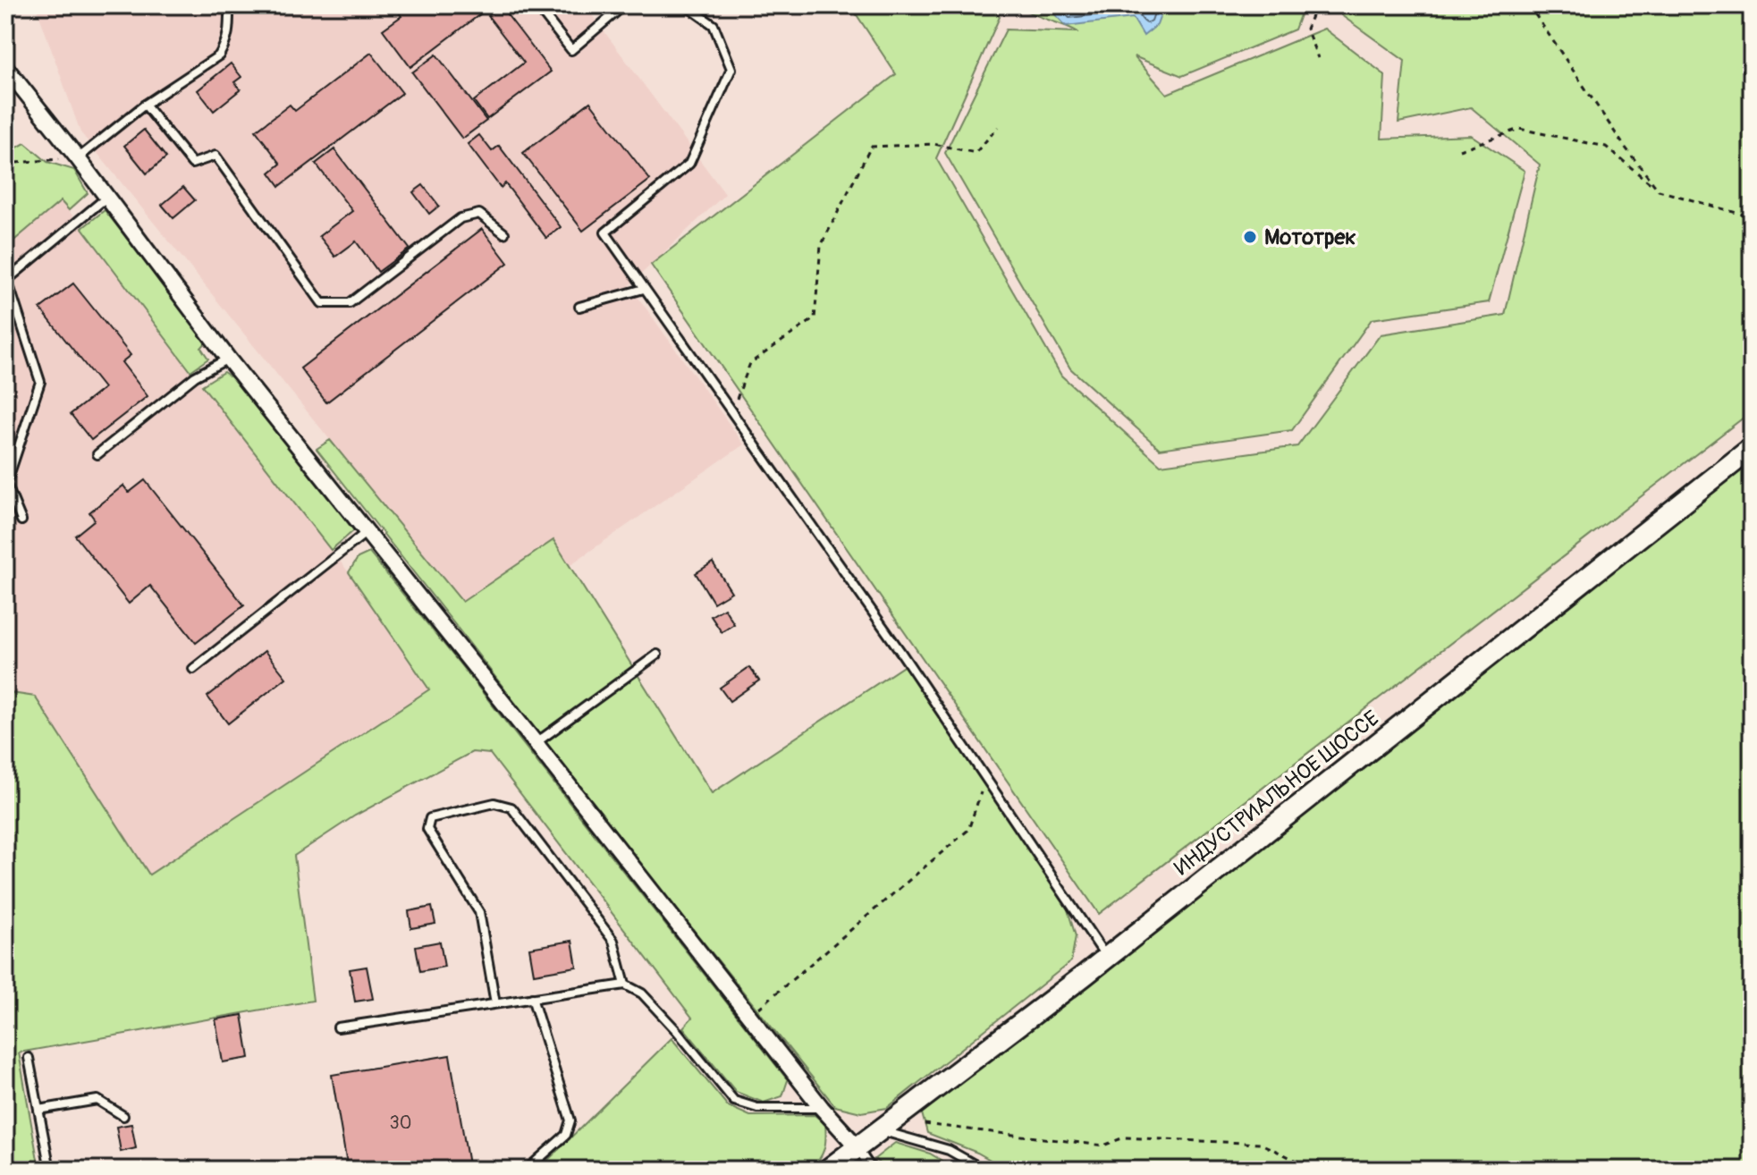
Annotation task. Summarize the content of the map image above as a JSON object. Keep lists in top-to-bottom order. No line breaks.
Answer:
{"streets":{"main road":["ИНДУСТРИАЛЬНОЕ ШОССЕ"]},"places":["Мототрек"],"house_numbers":["30"]}
